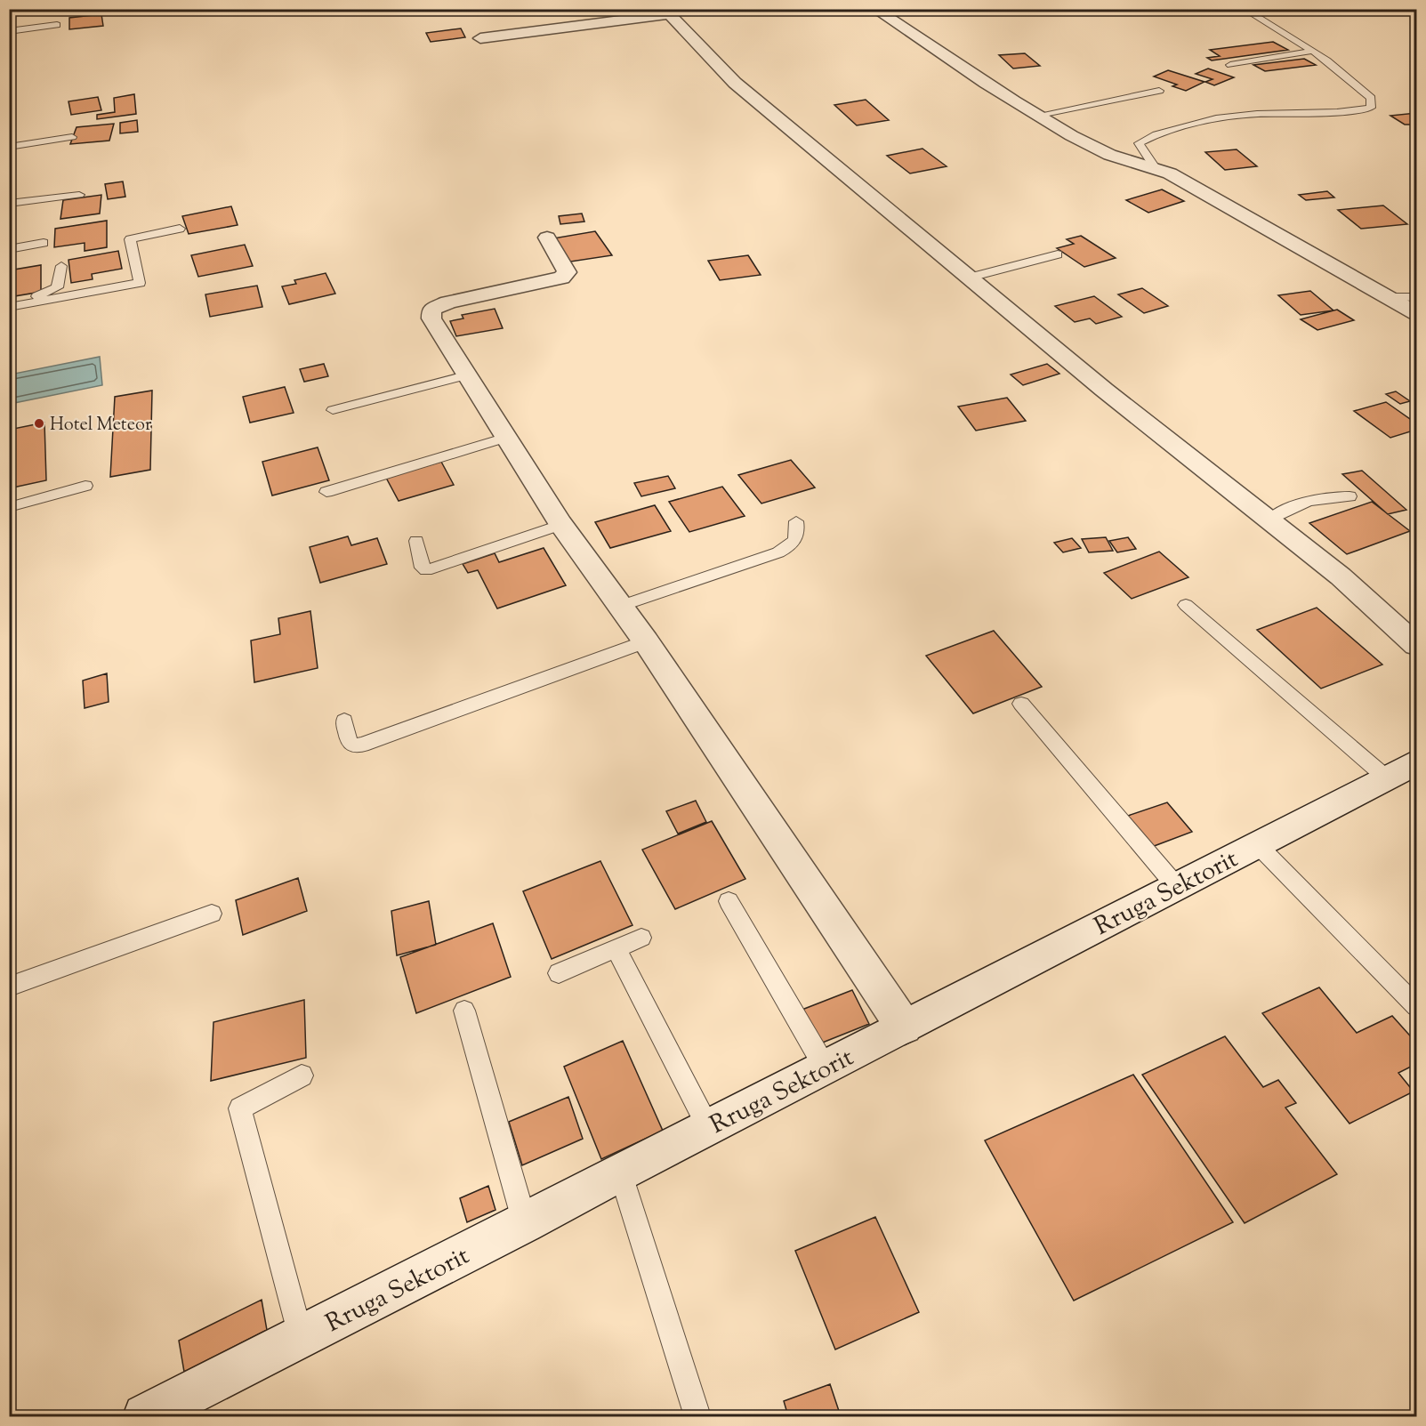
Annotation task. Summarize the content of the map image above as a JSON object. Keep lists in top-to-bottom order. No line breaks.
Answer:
{"streets":{"street":["Rruga Sektorit"]},"places":["Hotel Meteor"]}
